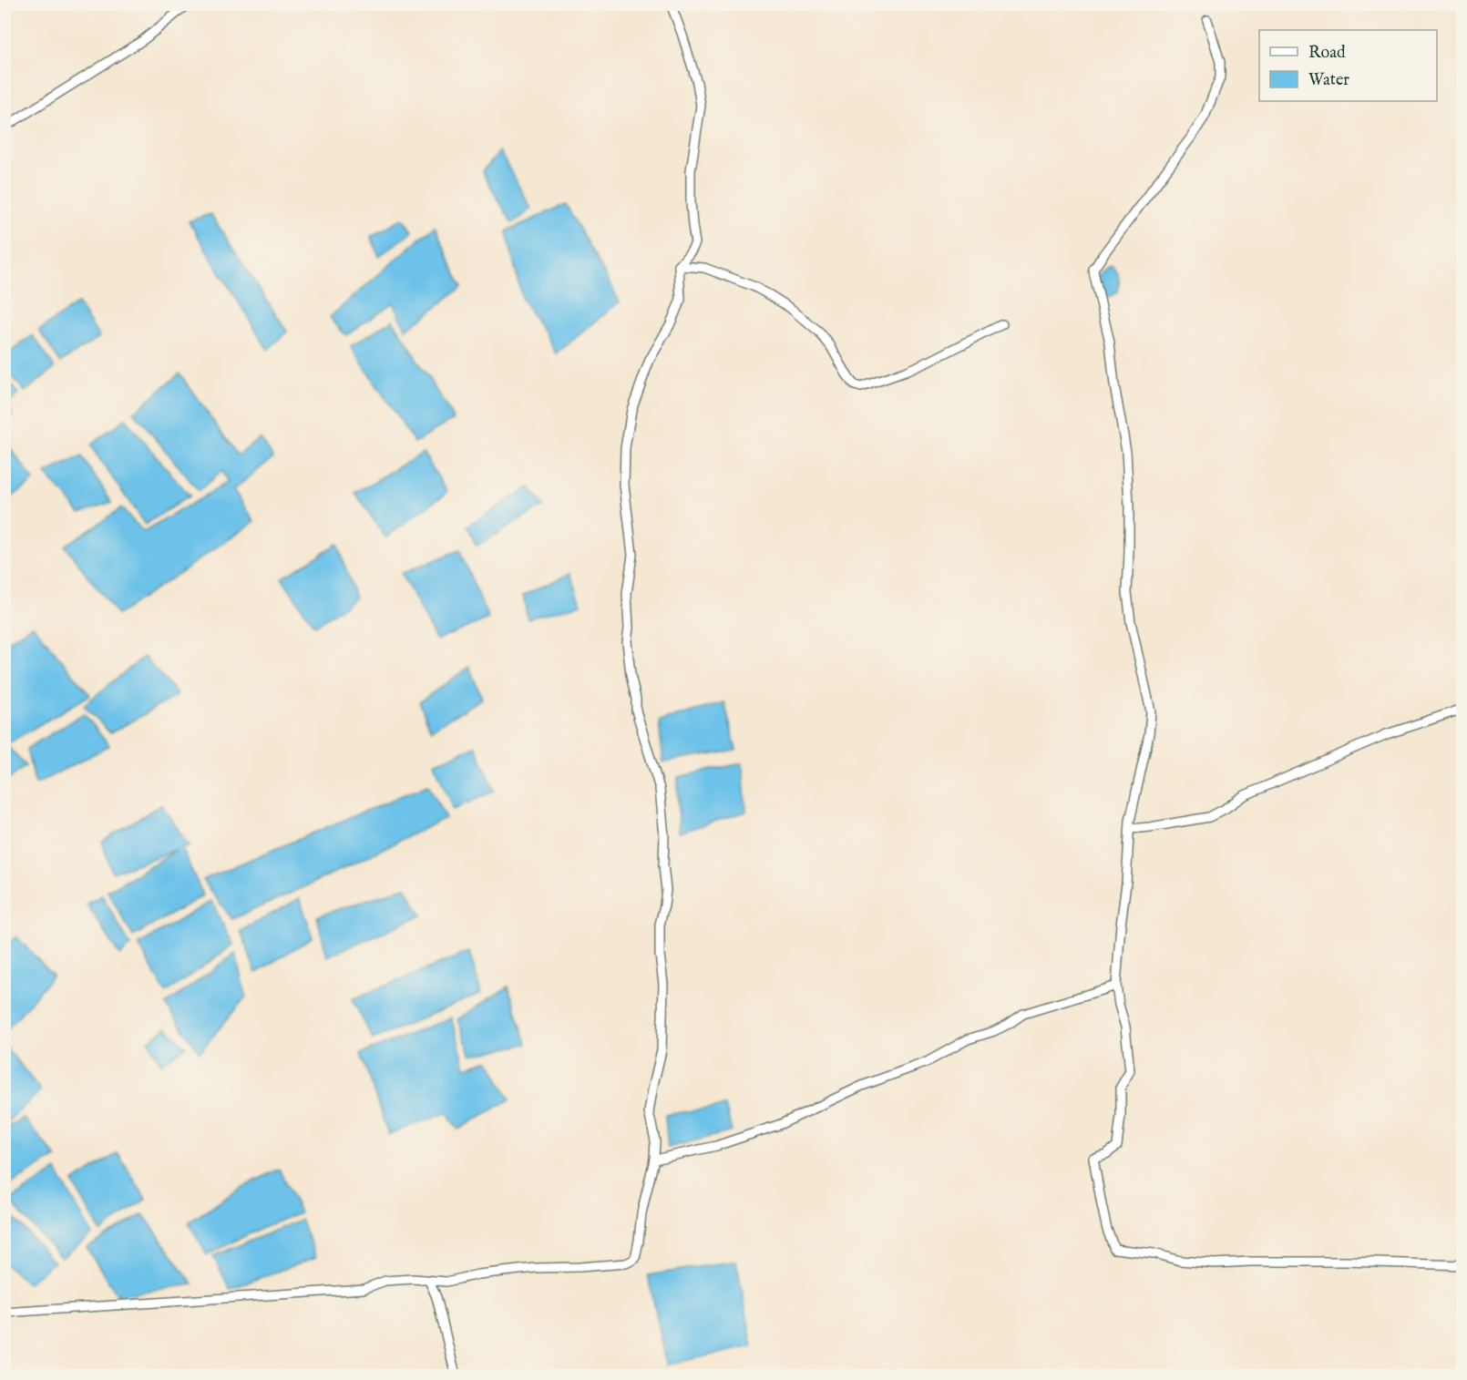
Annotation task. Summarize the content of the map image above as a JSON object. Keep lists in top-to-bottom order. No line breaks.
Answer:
{"legend":["Road","Water"]}
